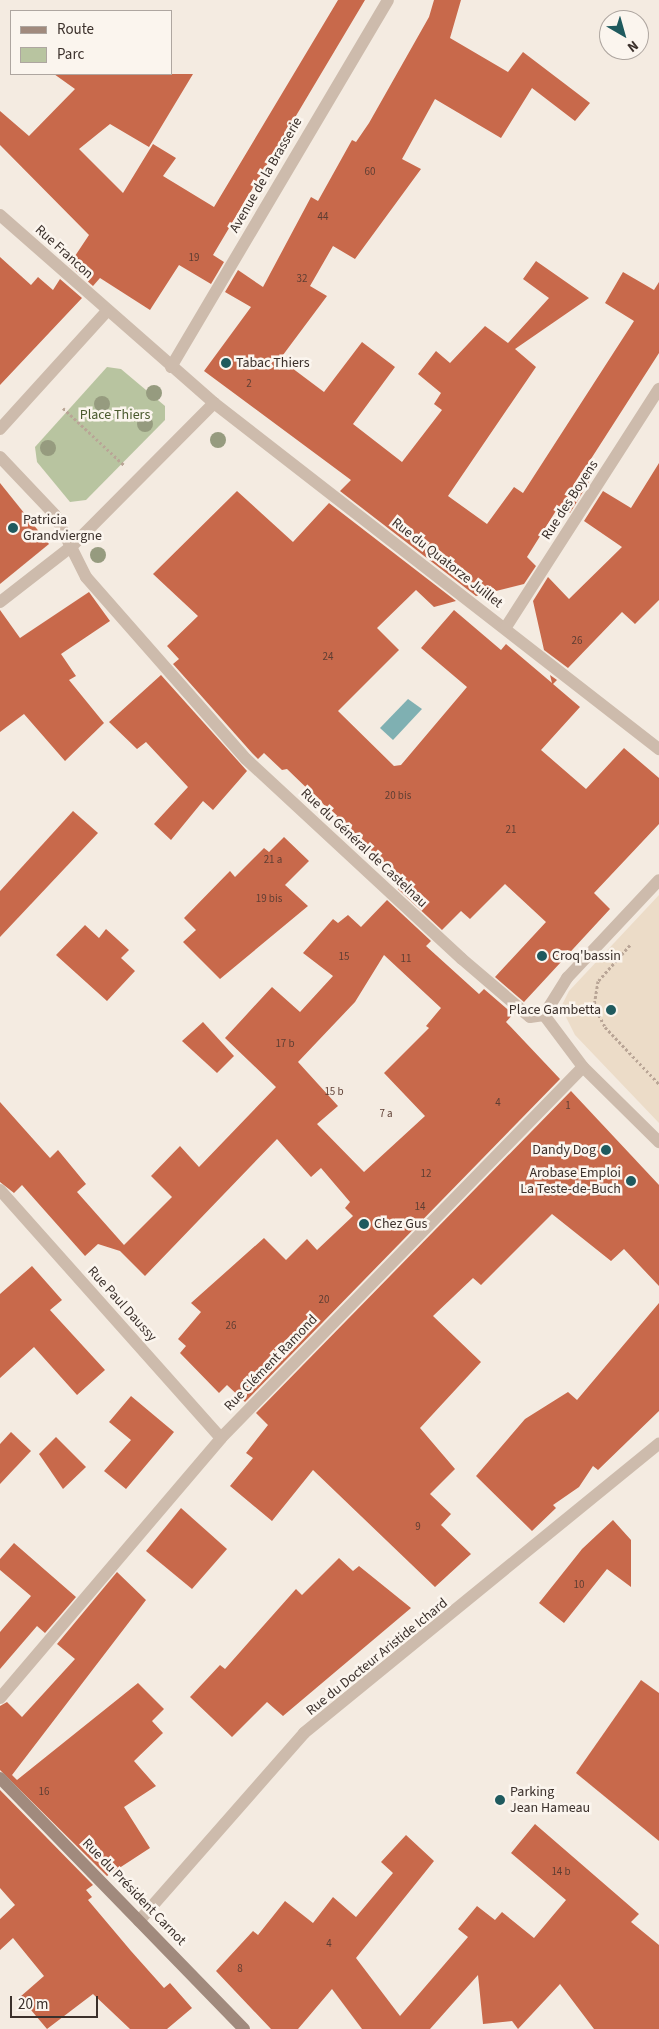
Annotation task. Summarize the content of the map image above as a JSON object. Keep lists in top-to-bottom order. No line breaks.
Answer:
{"streets":{"main road":["Rue du Président Carnot"],"street":["Avenue de la Brasserie","Rue Francon","Rue des Boyens","Rue du Quatorze Juillet","Rue du Général de Castelnau","Rue Paul Daussy","Rue Clément Ramond","Rue du Docteur Aristide Ichard"]},"crossings":[["Rue des Boyens","Rue du Quatorze Juillet"],["Rue Paul Daussy","Rue Clément Ramond"],["Rue du Docteur Aristide Ichard","Rue du Président Carnot"]],"parks":["Place Thiers"],"places":["Tabac Thiers","Patricia Grandviergne","Croq'bassin","Place Gambetta","Dandy Dog","Arobase Emploi La Teste-de-Buch","Chez Gus","Parking Jean Hameau"],"house_numbers":["60","44","19","32","2","26","24","20 bis","21","21 a","19 bis","15","11","17 b","15 b","4","1","7 a","12","14","20","26","9","10","16","14 b","4","8"],"legend":["Route","Parc"],"scale_bar":"20 m","north":"bottom right"}
